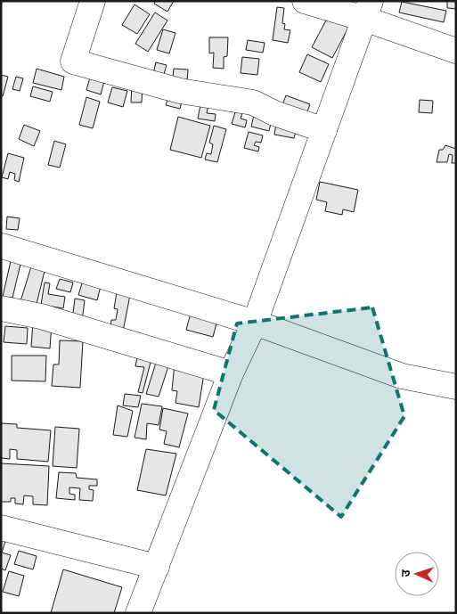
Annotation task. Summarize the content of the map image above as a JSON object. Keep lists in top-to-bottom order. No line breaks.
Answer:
{"north":"left"}
